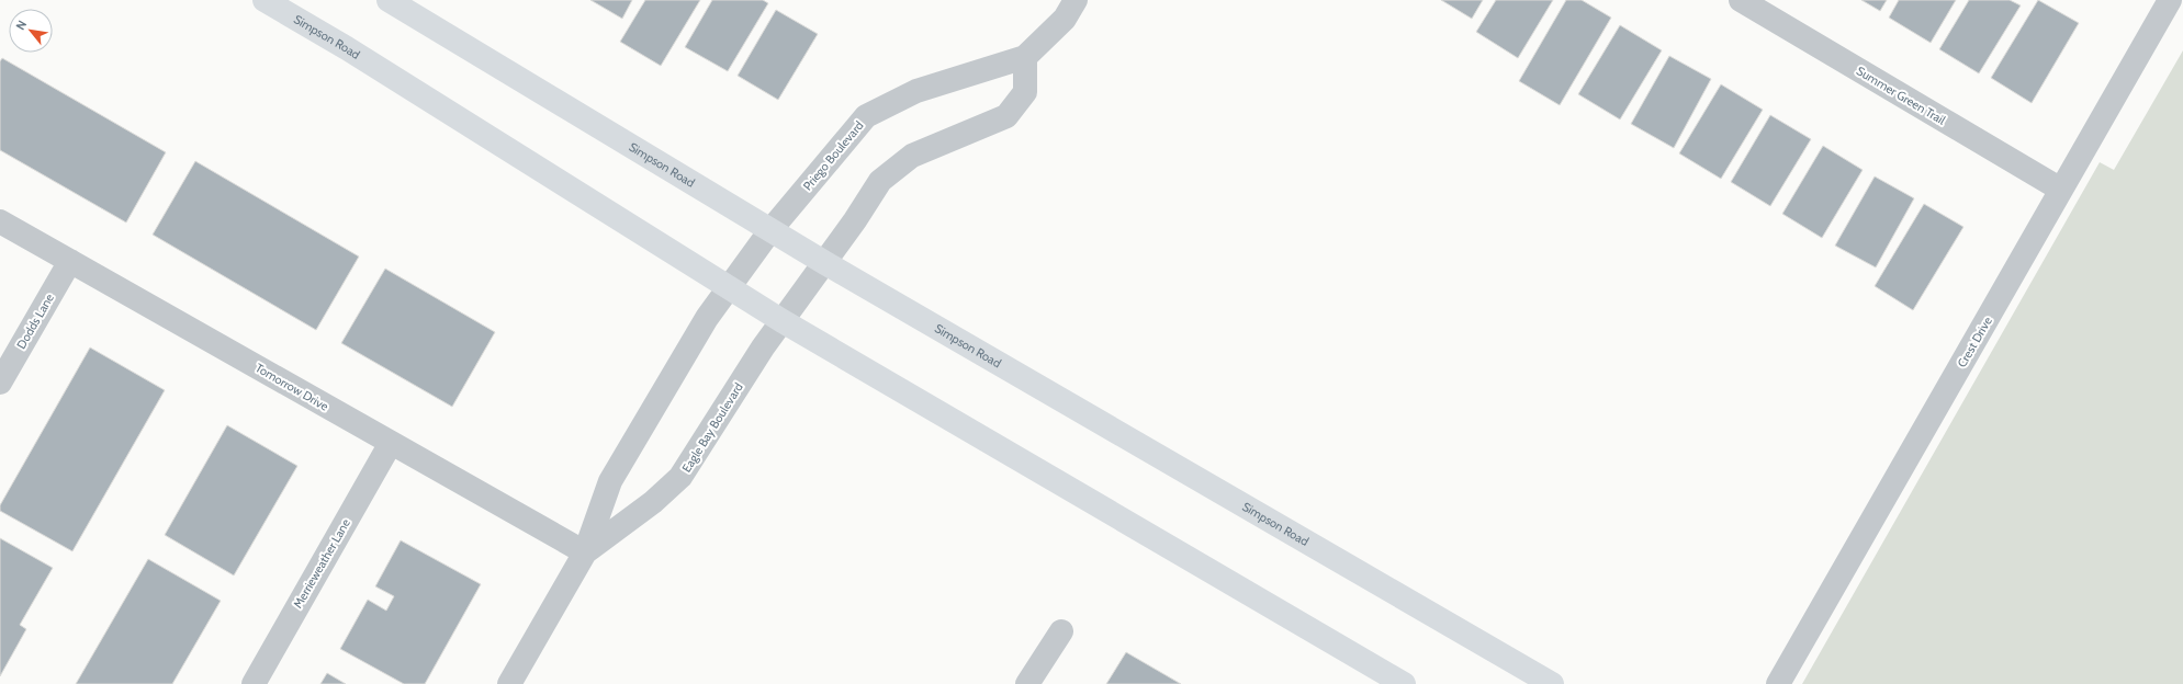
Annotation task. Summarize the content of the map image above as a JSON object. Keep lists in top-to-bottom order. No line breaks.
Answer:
{"streets":{"main road":["Simpson Road"],"street":["Summer Green Trail","Priego Boulevard","Dodds Lane","Crest Drive","Tomorrow Drive","Eagle Bay Boulevard","Merrieweather Lane"]},"crossings":[["Simpson Road","Priego Boulevard"],["Simpson Road","Eagle Bay Boulevard"],["Summer Green Trail","Crest Drive"],["Priego Boulevard","Eagle Bay Boulevard"],["Dodds Lane","Tomorrow Drive"],["Tomorrow Drive","Eagle Bay Boulevard"],["Tomorrow Drive","Merrieweather Lane"]],"north":"top left"}
